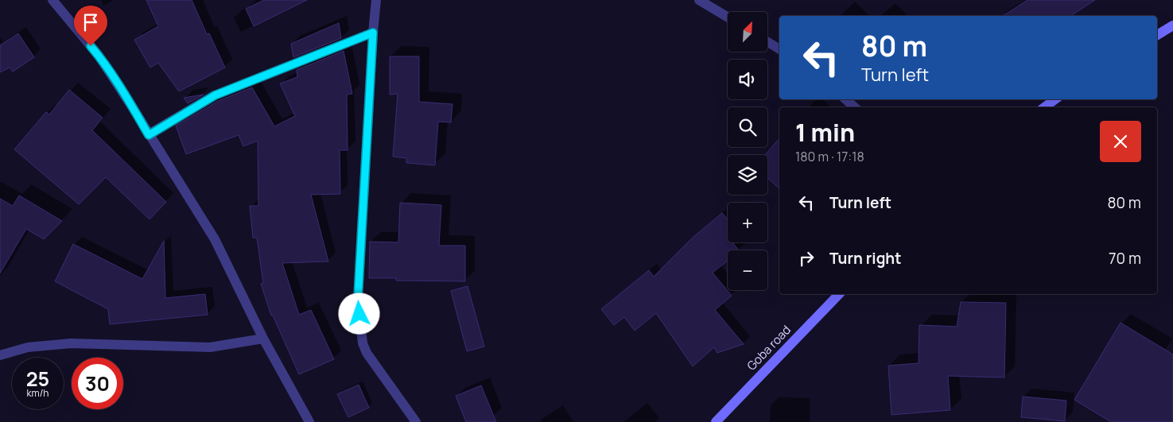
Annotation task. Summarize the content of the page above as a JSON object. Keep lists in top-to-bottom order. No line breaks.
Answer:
{"streets":{"main road":["Goba road"]},"north":"top right","page":{"map_buttons":["+","−"],"turn":["80 m","Turn left"],"heading":["1 min","180 m · 17:18"],"list":[{"name":"Turn left","value":"80 m"},{"name":"Turn right","value":"70 m"}],"speed":"25 km/h","limit":"30"}}
